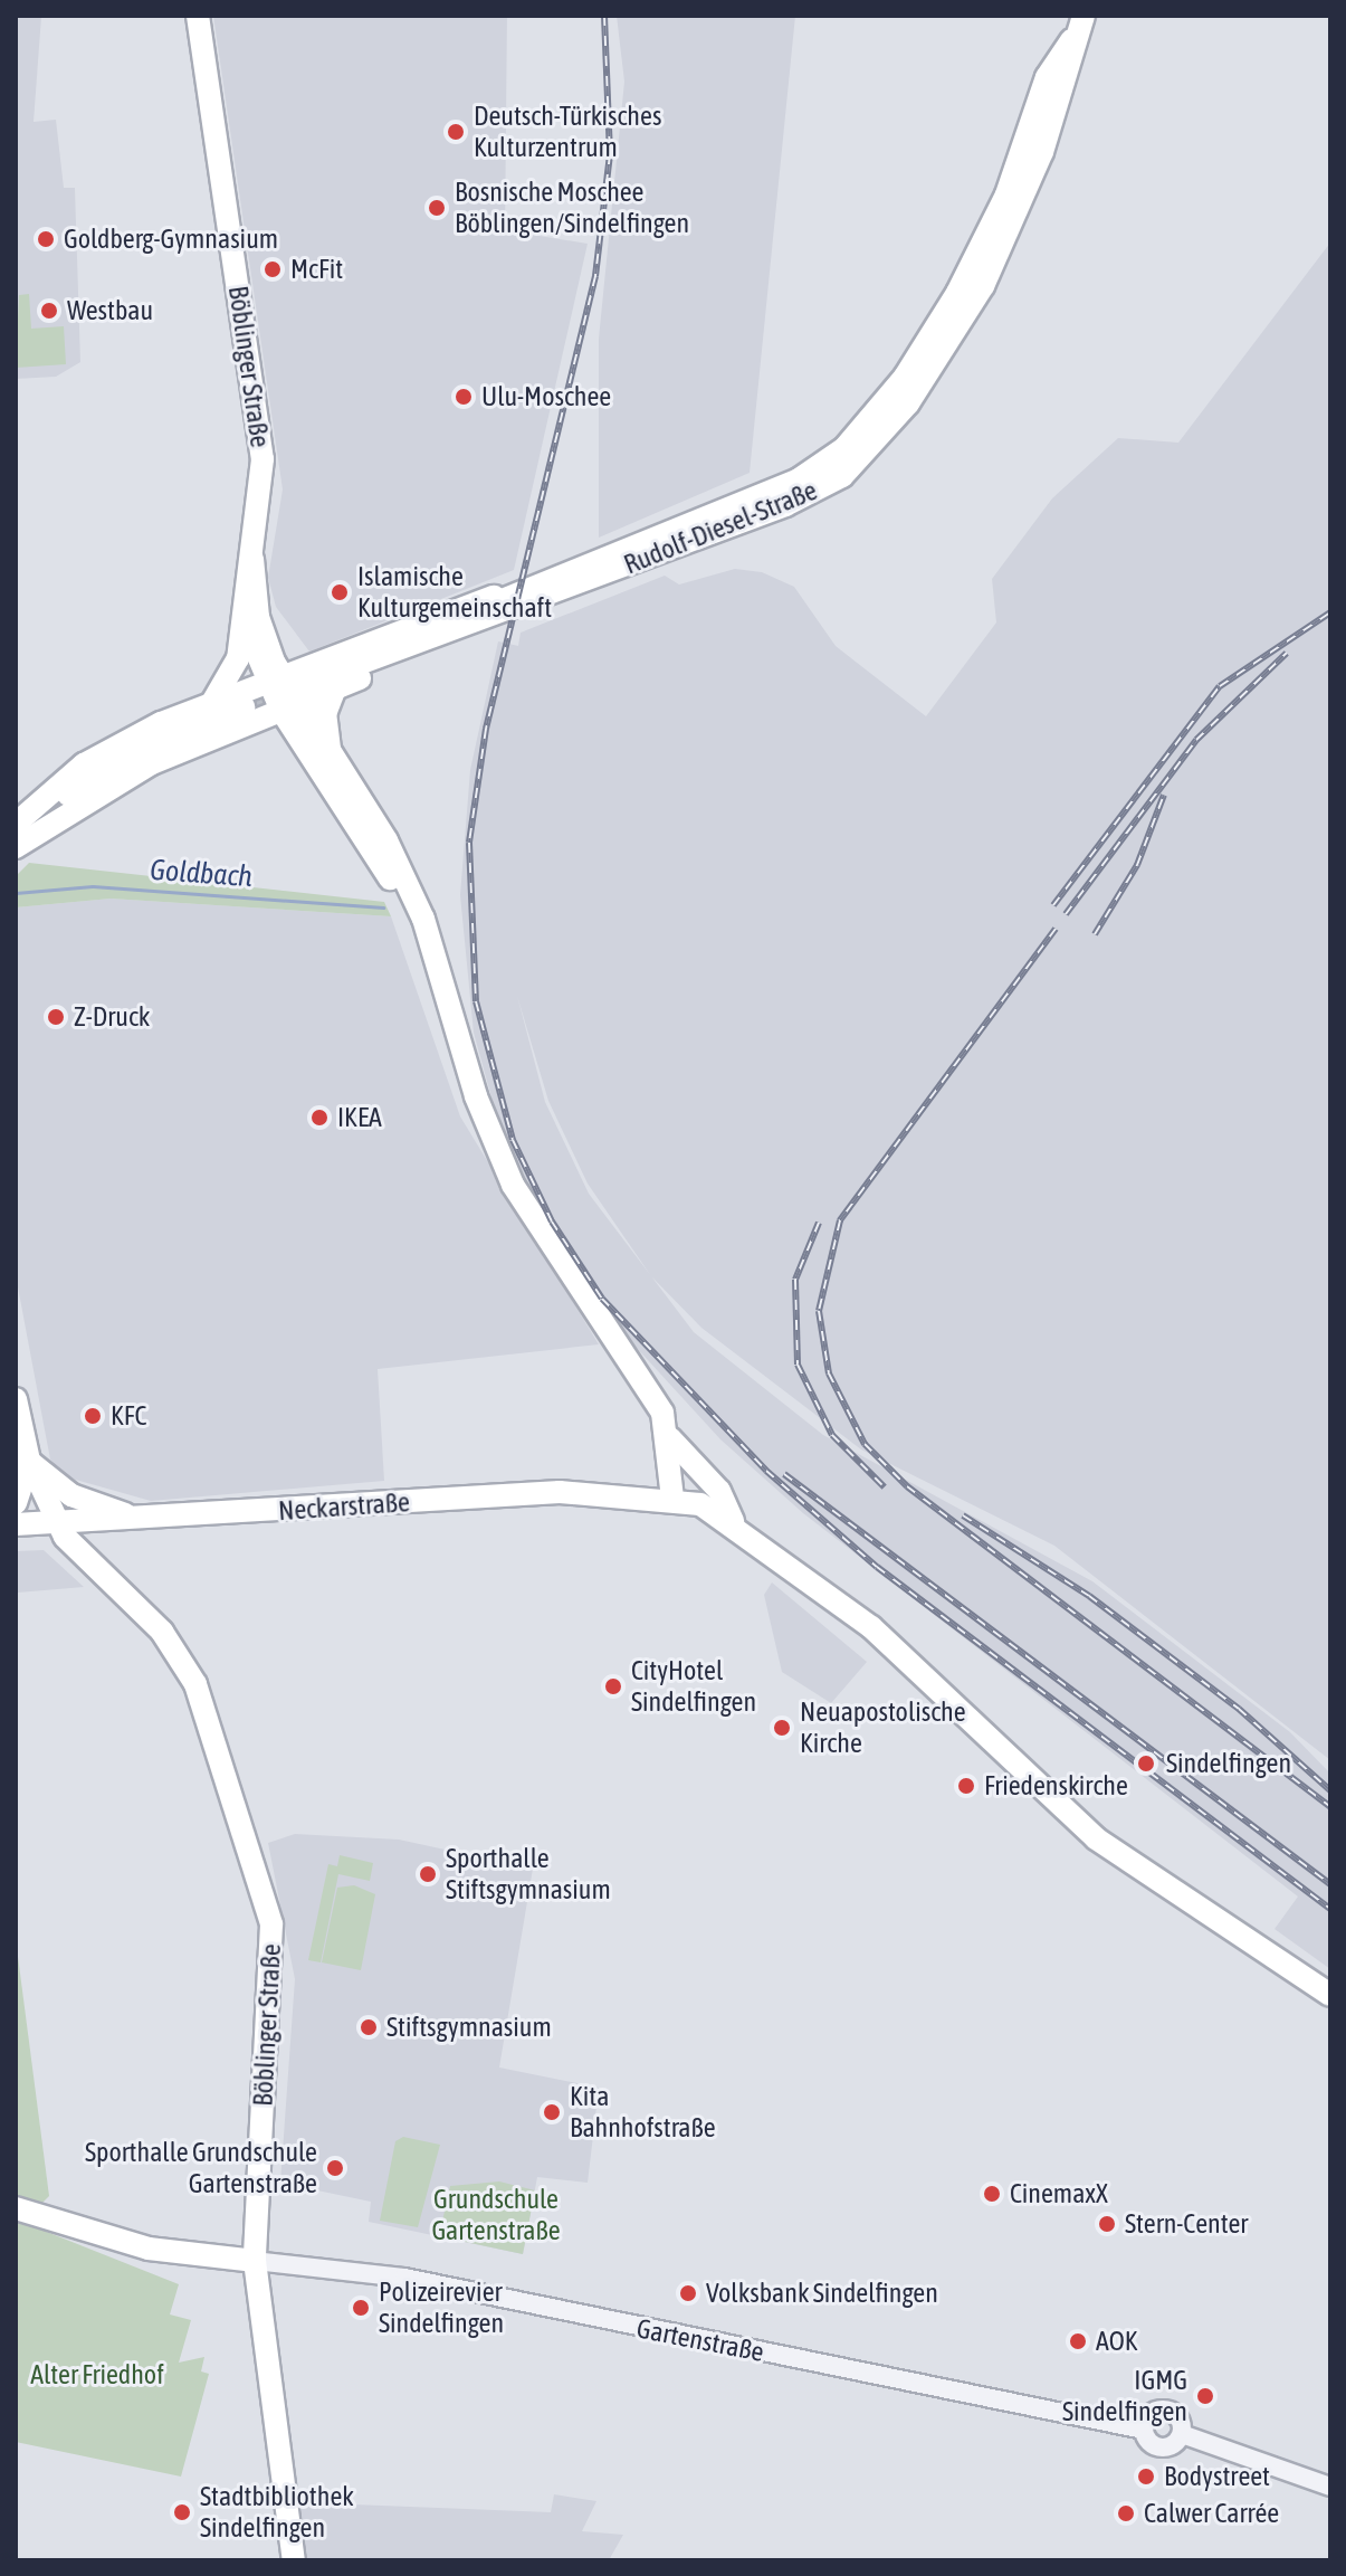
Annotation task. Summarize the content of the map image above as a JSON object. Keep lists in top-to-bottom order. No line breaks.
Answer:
{"streets":{"main road":["Böblinger Straße","Rudolf-Diesel-Straße","Neckarstraße"],"street":["Gartenstraße"]},"crossings":[["Böblinger Straße","Rudolf-Diesel-Straße"],["Böblinger Straße","Neckarstraße"],["Böblinger Straße","Gartenstraße"]],"water":["Goldbach"],"parks":["Grundschule Gartenstraße","Alter Friedhof"],"places":["Deutsch-Türkisches Kulturzentrum","Bosnische Moschee Böblingen/Sindelfingen","Goldberg-Gymnasium","McFit","Westbau","Ulu-Moschee","Islamische Kulturgemeinschaft","Z-Druck","IKEA","KFC","CityHotel Sindelfingen","Neuapostolische Kirche","Sindelfingen","Friedenskirche","Sporthalle Stiftsgymnasium","Stiftsgymnasium","Kita Bahnhofstraße","Sporthalle Grundschule Gartenstraße","CinemaxX","Stern-Center","Volksbank Sindelfingen","Polizeirevier Sindelfingen","AOK","IGMG Sindelfingen","Bodystreet","Stadtbibliothek Sindelfingen","Calwer Carrée"]}
